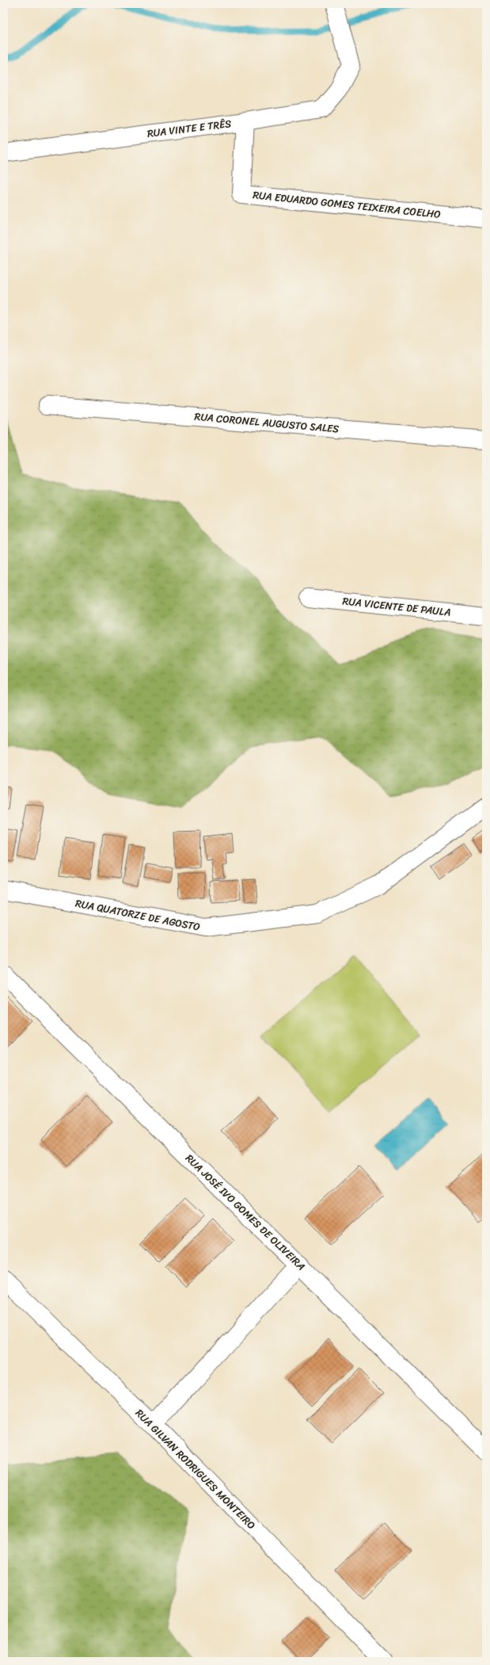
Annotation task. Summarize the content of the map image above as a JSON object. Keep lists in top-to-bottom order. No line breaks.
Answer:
{"streets":{"street":["RUA VINTE E TRÊS","RUA EDUARDO GOMES TEIXEIRA COELHO","RUA CORONEL AUGUSTO SALES","RUA VICENTE DE PAULA","RUA QUATORZE DE AGOSTO","RUA JOSÉ IVO GOMES DE OLIVEIRA","RUA GILVAN RODRIGUES MONTEIRO"]},"crossings":[["RUA VINTE E TRÊS","RUA EDUARDO GOMES TEIXEIRA COELHO"]]}
